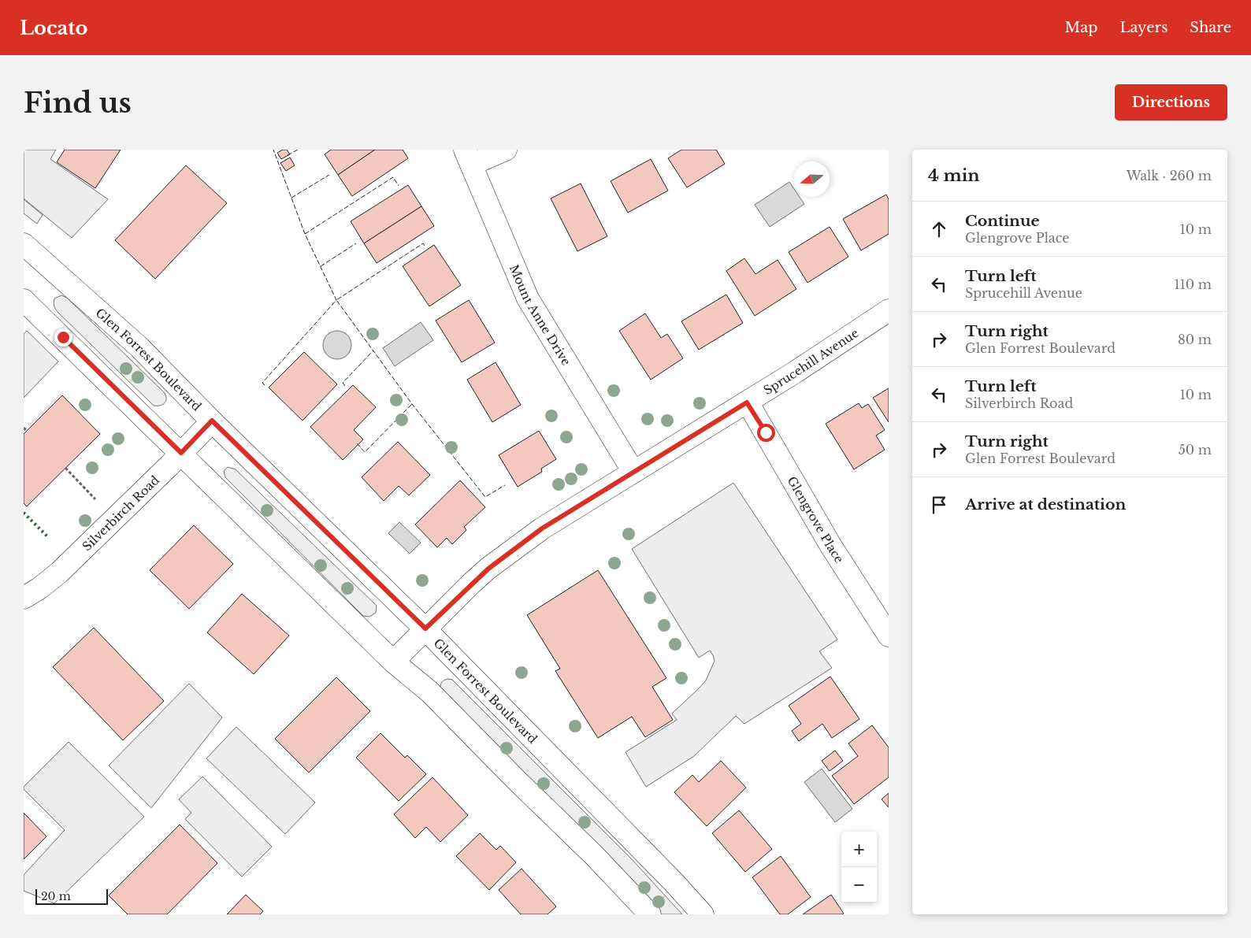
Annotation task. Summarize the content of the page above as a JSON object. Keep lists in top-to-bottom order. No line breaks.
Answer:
{"streets":{"street":["Mount Anne Drive","Glen Forrest Boulevard","Sprucehill Avenue","Silverbirch Road","Glengrove Place"]},"crossings":[["Mount Anne Drive","Sprucehill Avenue"],["Glen Forrest Boulevard","Sprucehill Avenue"],["Glen Forrest Boulevard","Silverbirch Road"],["Sprucehill Avenue","Glengrove Place"]],"scale_bar":"20 m","north":"left","page":{"header":"Locato","nav":["Map","Layers","Share"],"buttons":"Directions","title":"Find us","heading":["4 min","Walk · 260 m"],"list":[["Continue","Glengrove Place","10 m"],["Turn left","Sprucehill Avenue","110 m"],["Turn right","Glen Forrest Boulevard","80 m"],["Turn left","Silverbirch Road","10 m"],["Turn right","Glen Forrest Boulevard","50 m"],"Arrive at destination"],"map_buttons":["+","−"],"scale":"20 m"}}
